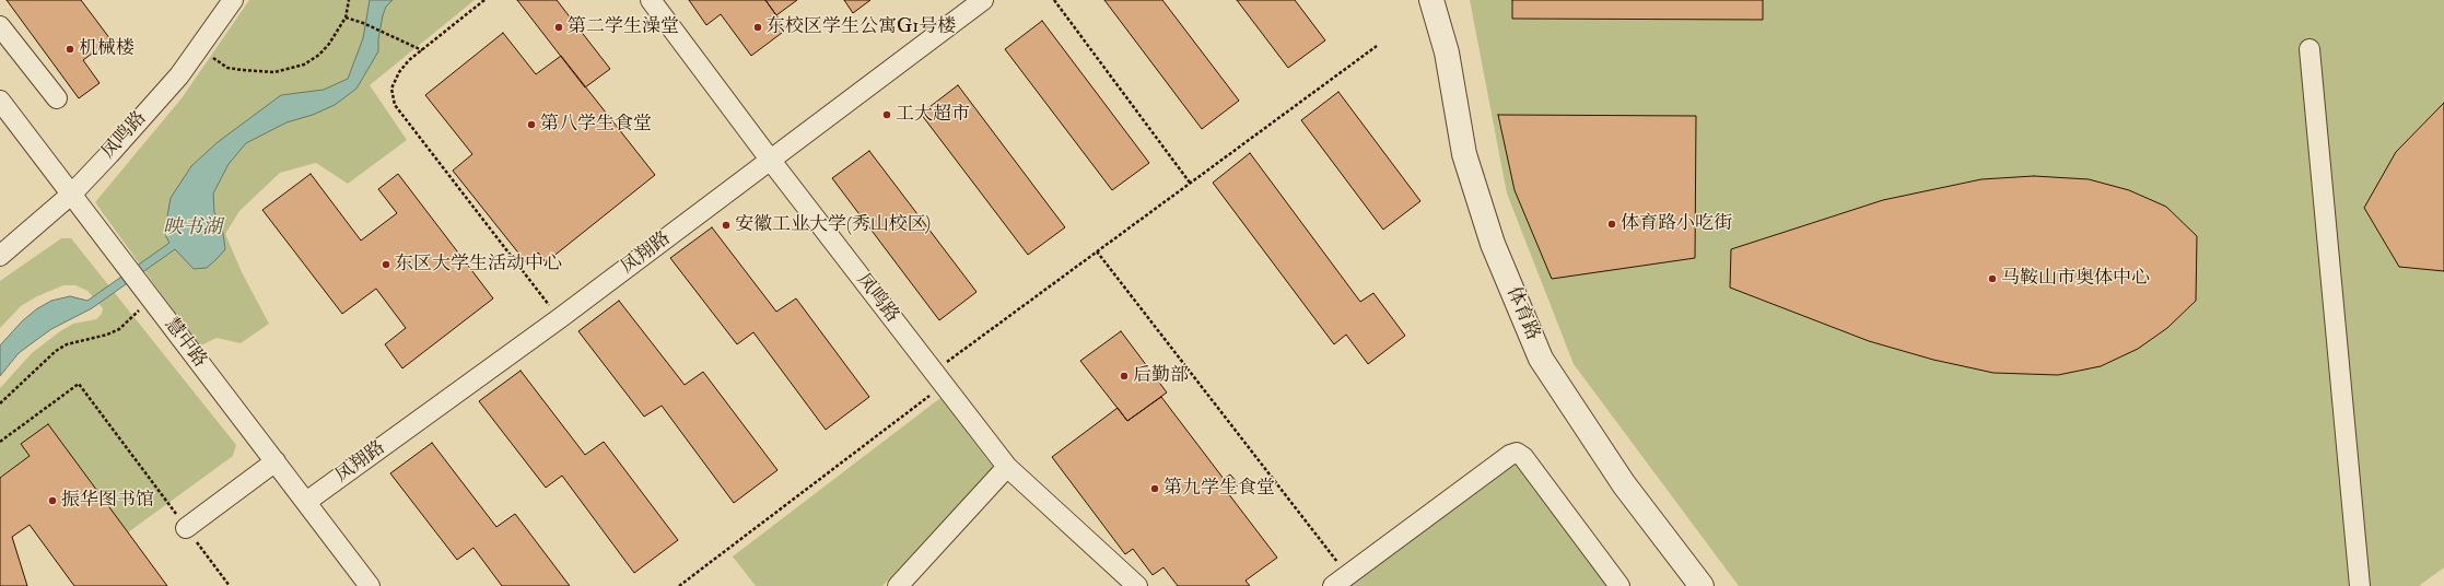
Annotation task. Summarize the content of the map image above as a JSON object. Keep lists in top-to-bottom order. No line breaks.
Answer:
{"streets":{"street":["凤鸣路","凤翔路","体育路","慧中路"]},"crossings":[["凤鸣路","凤翔路"],["凤鸣路","慧中路"],["凤翔路","慧中路"]],"water":["映书湖"],"places":["第二学生澡堂","东校区学生公寓G1号楼","机械楼","工大超市","第八学生食堂","体育路小吃街","安徽工业大学(秀山校区)","东区大学生活动中心","马鞍山市奥体中心","后勤部","第九学生食堂","振华图书馆"]}
